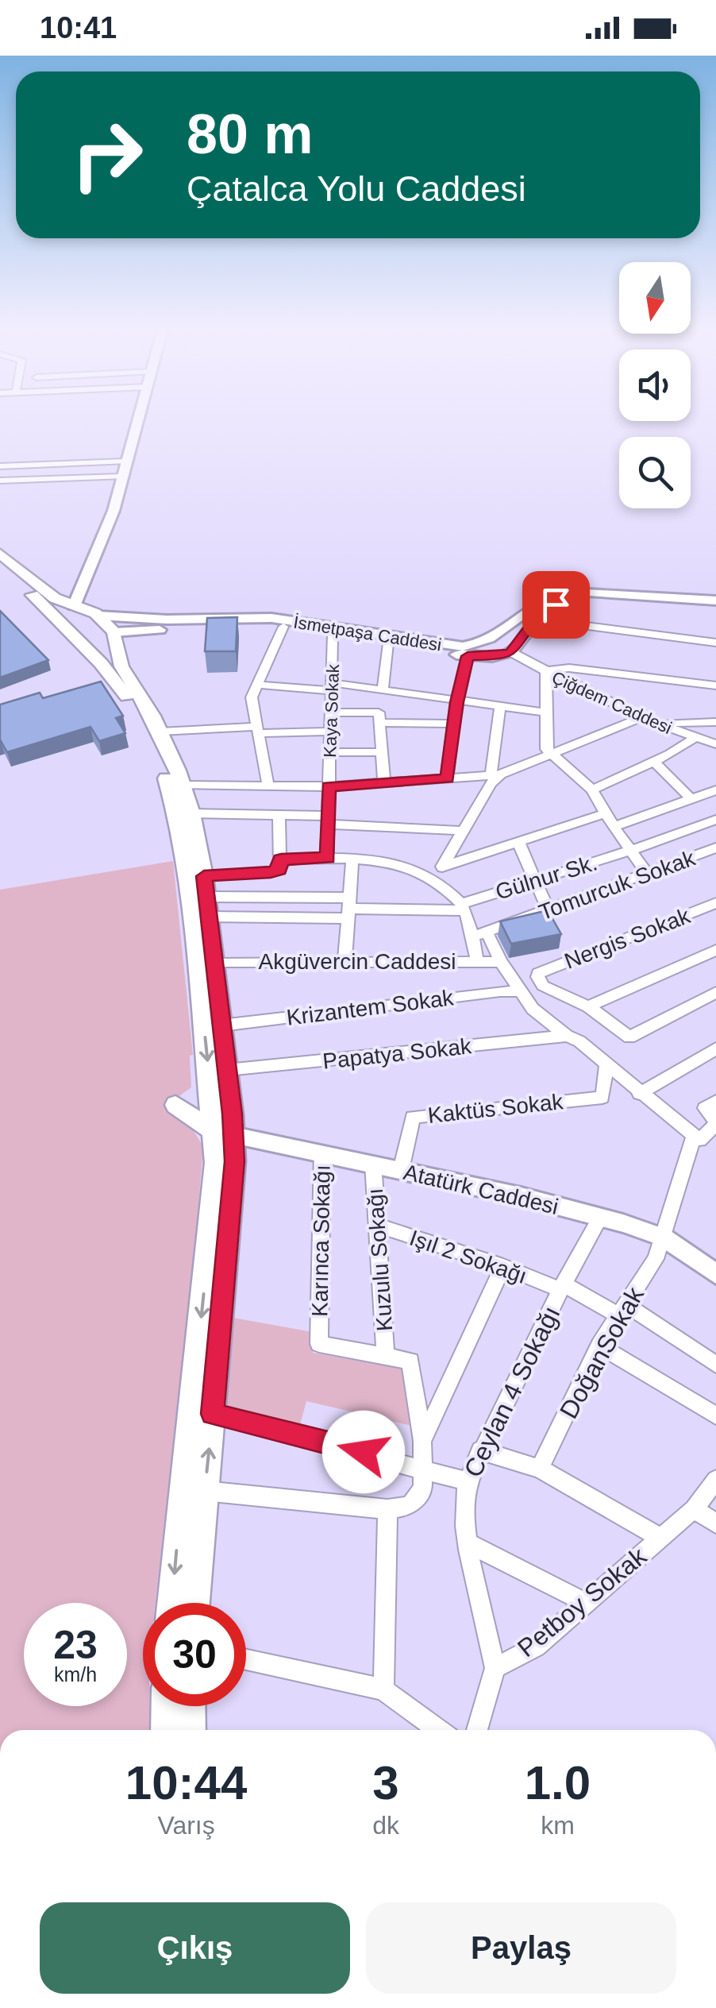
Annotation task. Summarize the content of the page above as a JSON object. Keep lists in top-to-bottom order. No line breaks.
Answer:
{"streets":{"main road":["İsmetpaşa Caddesi","Atatürk Caddesi"],"street":["Çiğdem Caddesi","Kaya Sokak","Gülnur Sk.","Tomurcuk Sokak","Nergis Sokak","Akgüvercin Caddesi","Krizantem Sokak","Papatya Sokak","Kaktüs Sokak","Karınca Sokağı","Işıl 2 Sokağı","Kuzulu Sokağı","DoğanSokak","Ceylan 4 Sokağı","Petboy Sokak"]},"crossings":[["İsmetpaşa Caddesi","Çiğdem Caddesi"],["İsmetpaşa Caddesi","Kaya Sokak"],["Kaktüs Sokak","Atatürk Caddesi"],["Atatürk Caddesi","Karınca Sokağı"],["Atatürk Caddesi","Kuzulu Sokağı"],["Atatürk Caddesi","DoğanSokak"],["Atatürk Caddesi","Ceylan 4 Sokağı"],["Karınca Sokağı","Kuzulu Sokağı"],["Işıl 2 Sokağı","Kuzulu Sokağı"],["Işıl 2 Sokağı","DoğanSokak"],["Işıl 2 Sokağı","Ceylan 4 Sokağı"],["Ceylan 4 Sokağı","Petboy Sokak"]],"north":"bottom","page":{"status":"10:41","turn":["80 m","Çatalca Yolu Caddesi"],"speed":"23 km/h","limit":"30","eta":["10:44","Varış","3","dk","1.0","km"],"buttons":["Çıkış","Paylaş"]}}
